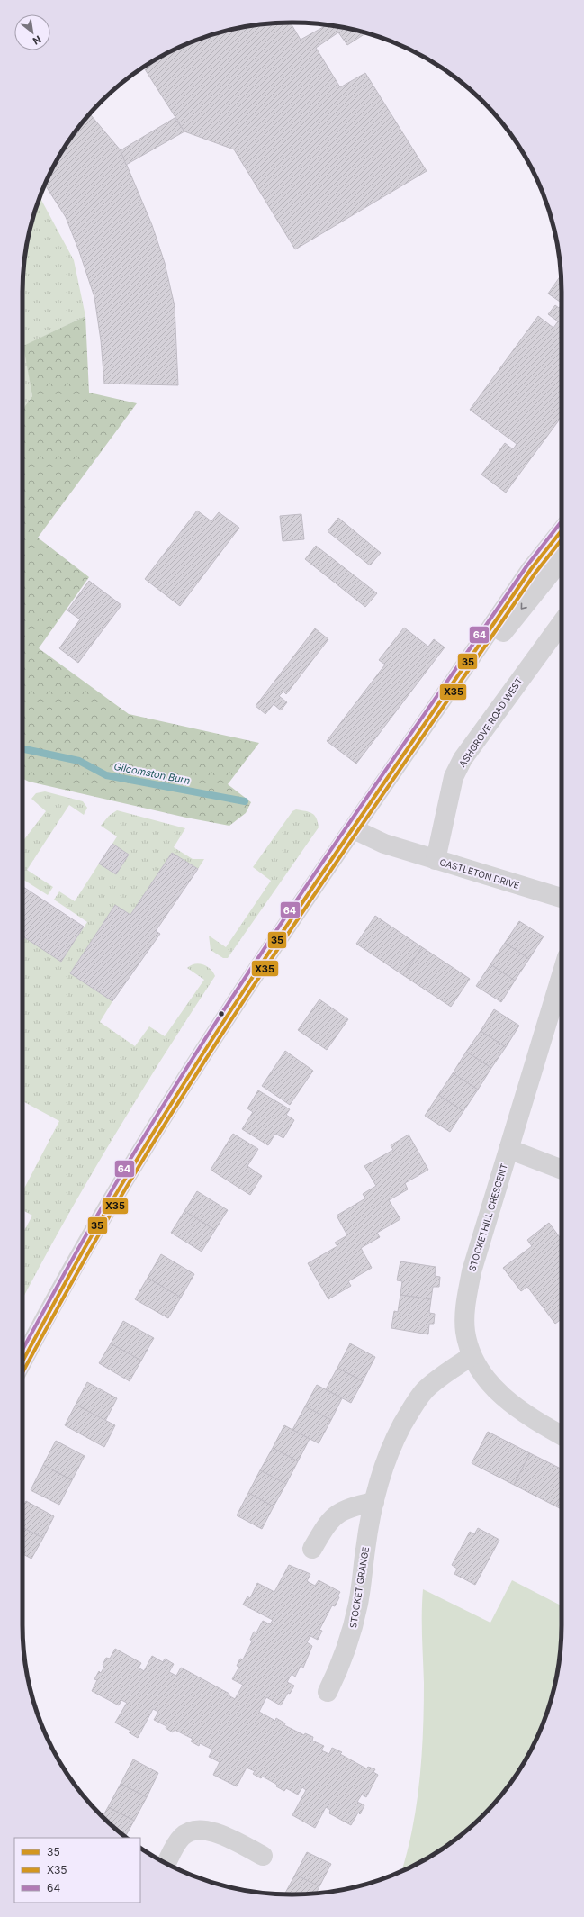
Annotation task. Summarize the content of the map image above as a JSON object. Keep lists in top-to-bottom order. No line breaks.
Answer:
{"streets":{"street":["ASHGROVE ROAD WEST","CASTLETON DRIVE","STOCKETHILL CRESCENT","STOCKET GRANGE"]},"crossings":[["ASHGROVE ROAD WEST","CASTLETON DRIVE"],["STOCKETHILL CRESCENT","STOCKET GRANGE"]],"water":["Gilcomston Burn"],"lines":["transit line 64","transit line 35","transit line X35"],"legend":["35","X35","64"],"north":"bottom right"}
